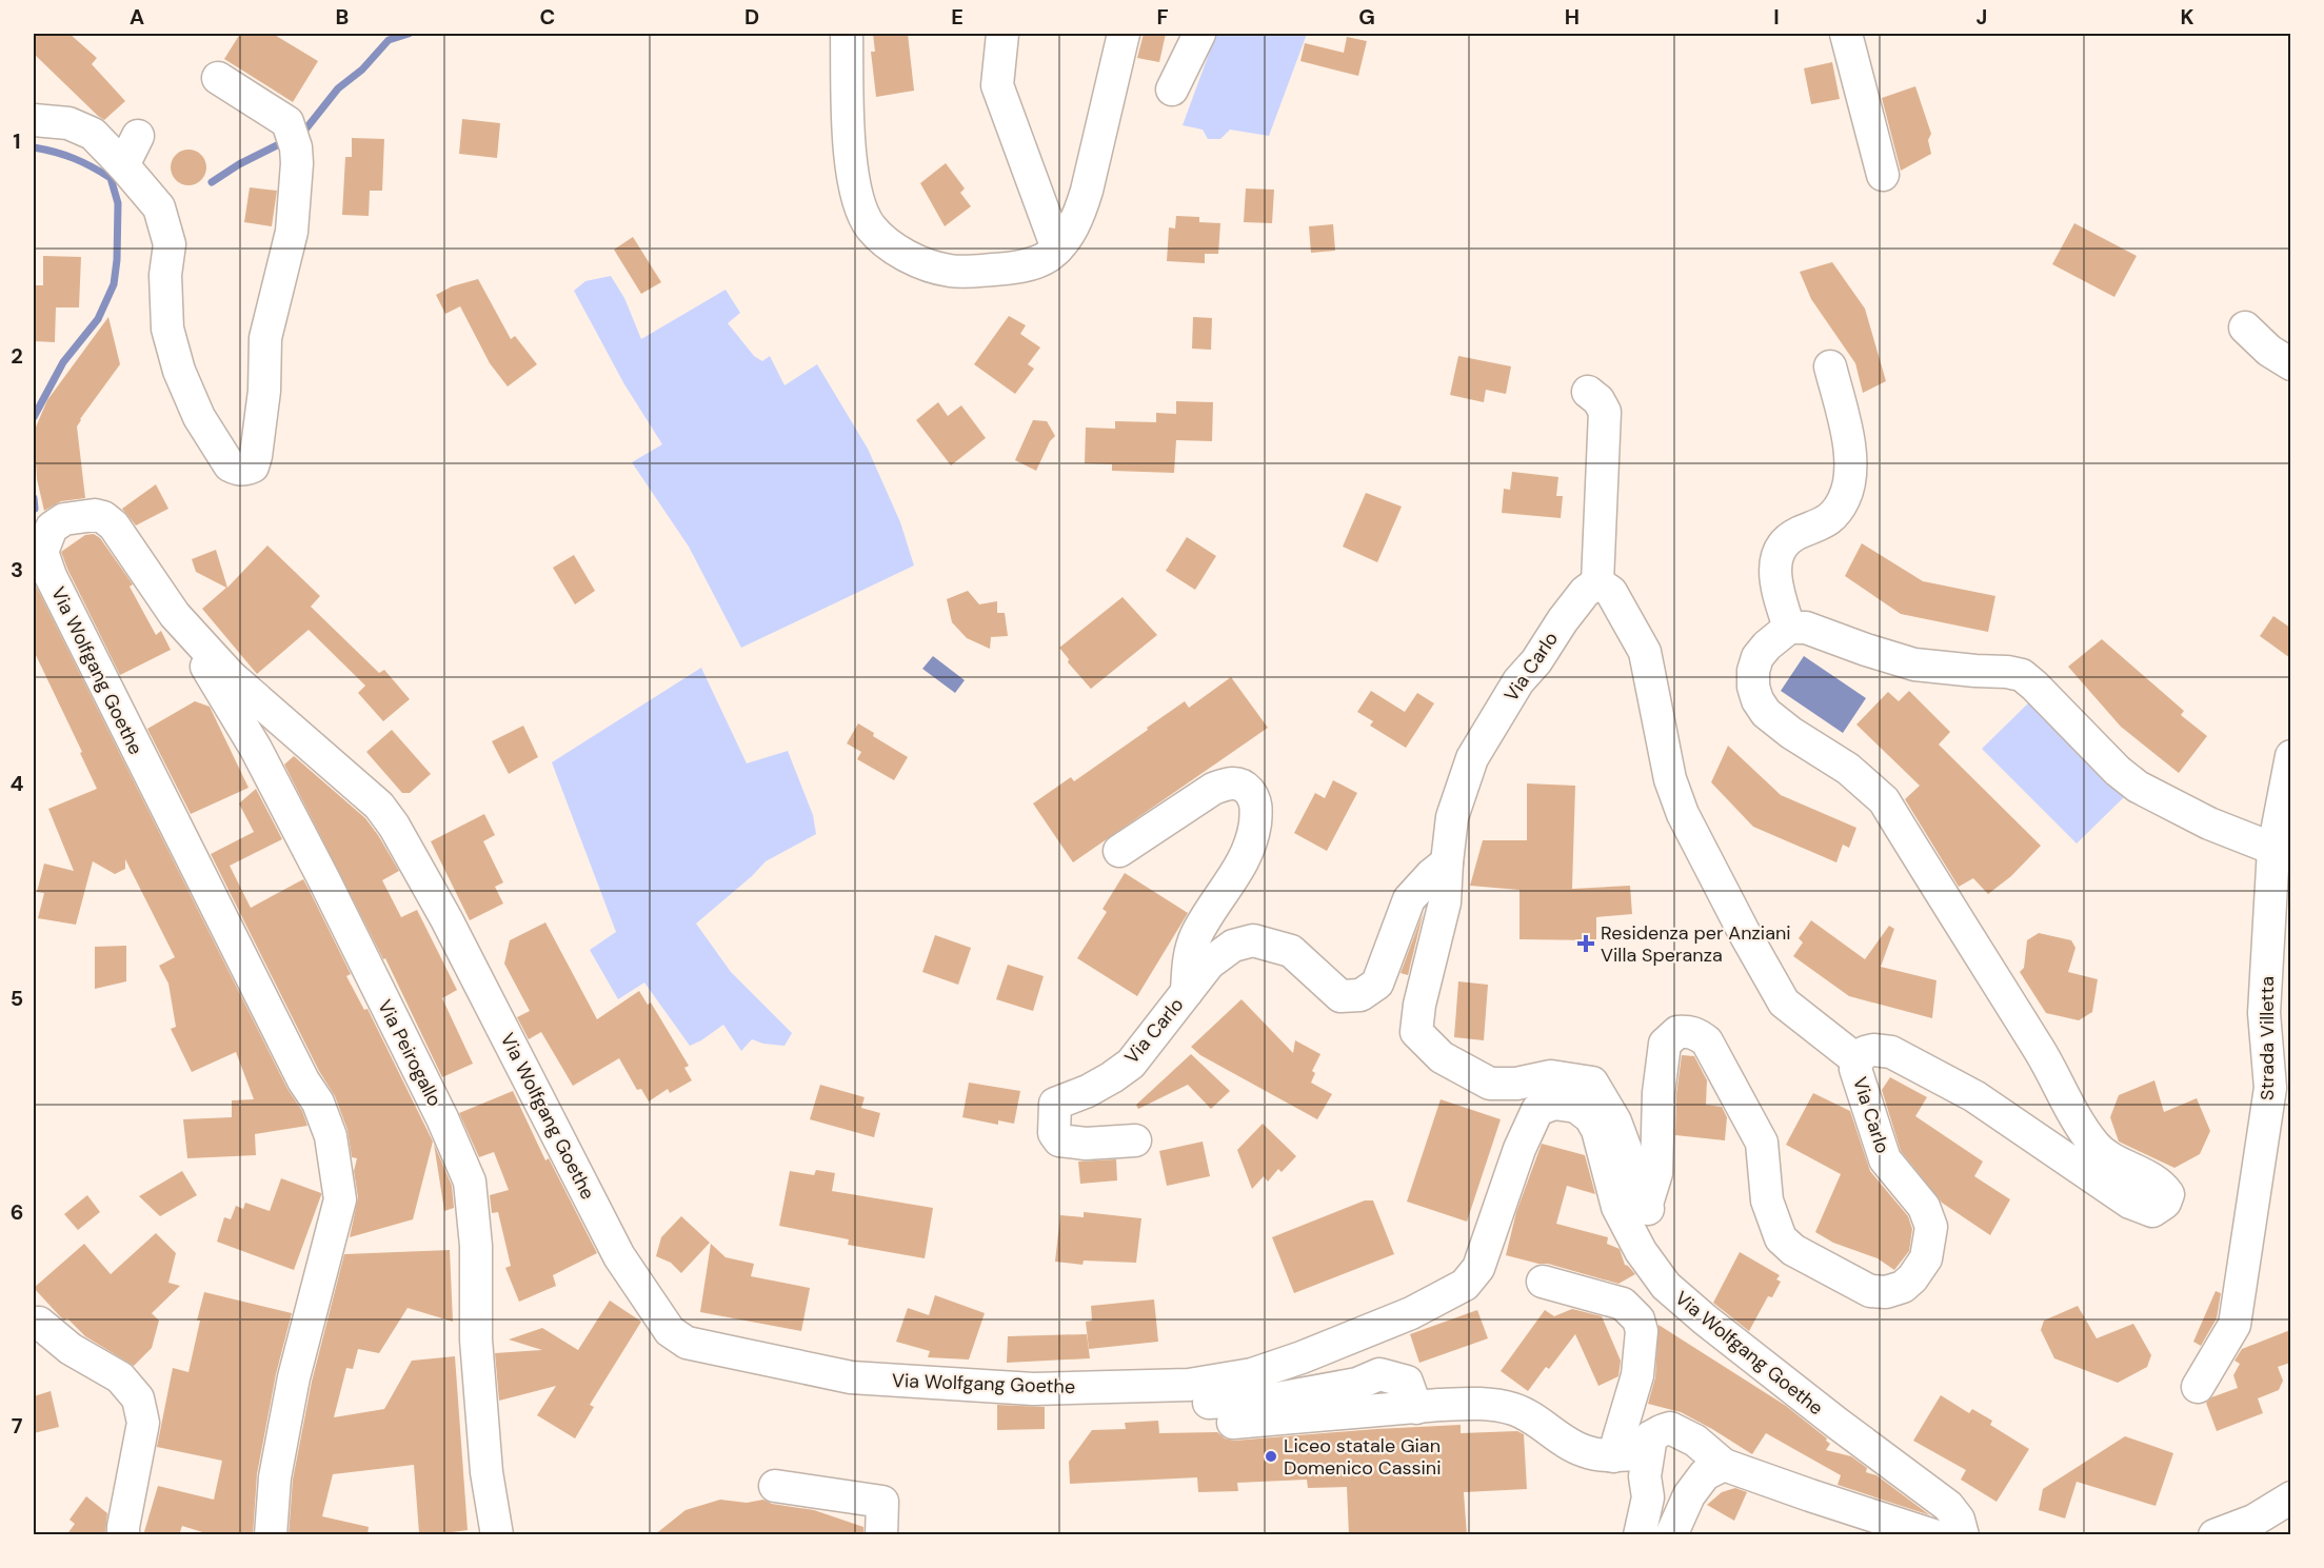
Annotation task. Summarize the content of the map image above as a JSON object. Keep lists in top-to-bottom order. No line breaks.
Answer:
{"streets":{"street":["Via Carlo","Via Wolfgang Goethe","Strada Villetta","Via Peirogallo"]},"crossings":[["Via Carlo","Via Wolfgang Goethe"],["Via Wolfgang Goethe","Via Peirogallo"]],"places":{"health":["Residenza per Anziani Villa Speranza"],"other":["Liceo statale Gian Domenico Cassini"]},"grid":{"columns":["A","B","C","D","E","F","G","H","I","J","K"],"rows":["1","2","3","4","5","6","7"]}}
